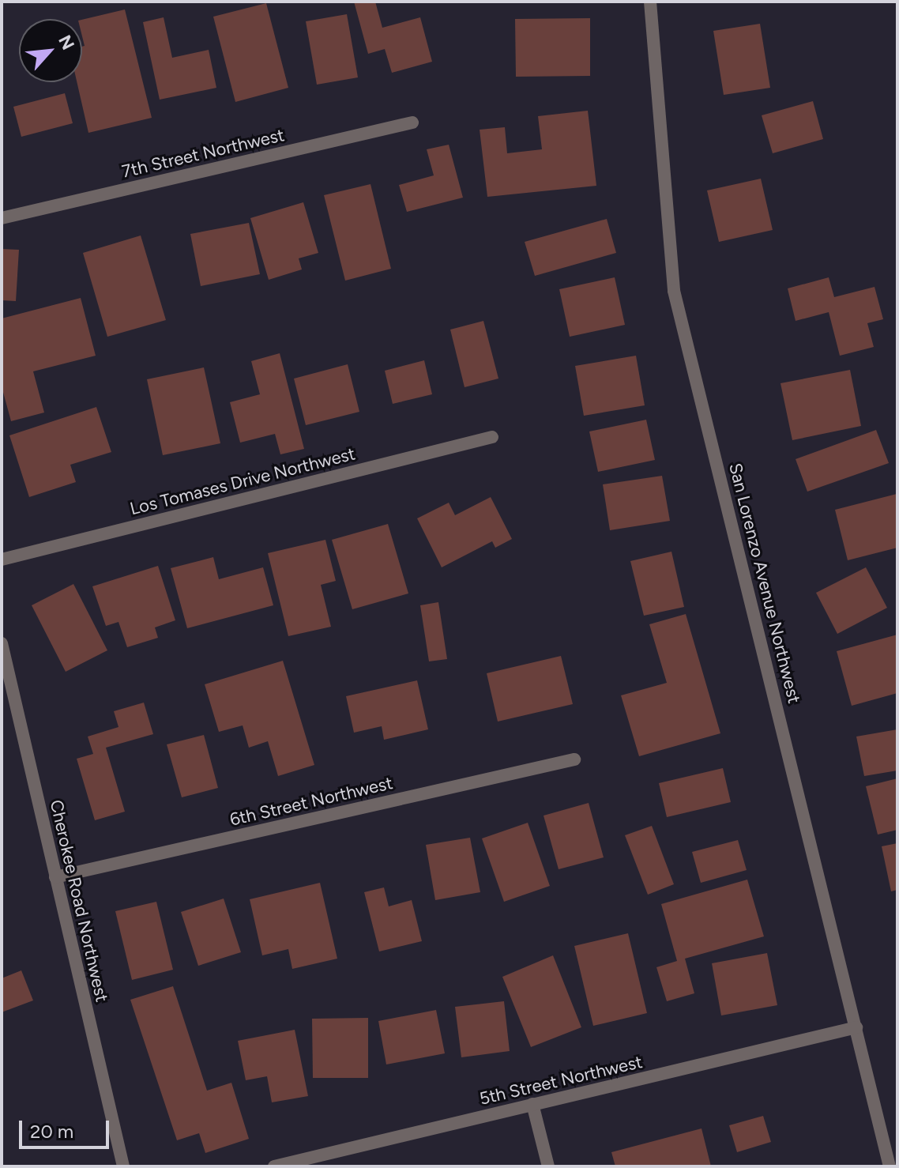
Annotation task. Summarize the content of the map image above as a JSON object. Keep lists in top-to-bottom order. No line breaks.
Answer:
{"streets":{"street":["7th Street Northwest","Los Tomases Drive Northwest","San Lorenzo Avenue Northwest","6th Street Northwest","Cherokee Road Northwest","5th Street Northwest"]},"crossings":[["San Lorenzo Avenue Northwest","5th Street Northwest"],["6th Street Northwest","Cherokee Road Northwest"]],"scale_bar":"20 m","north":"top right"}
